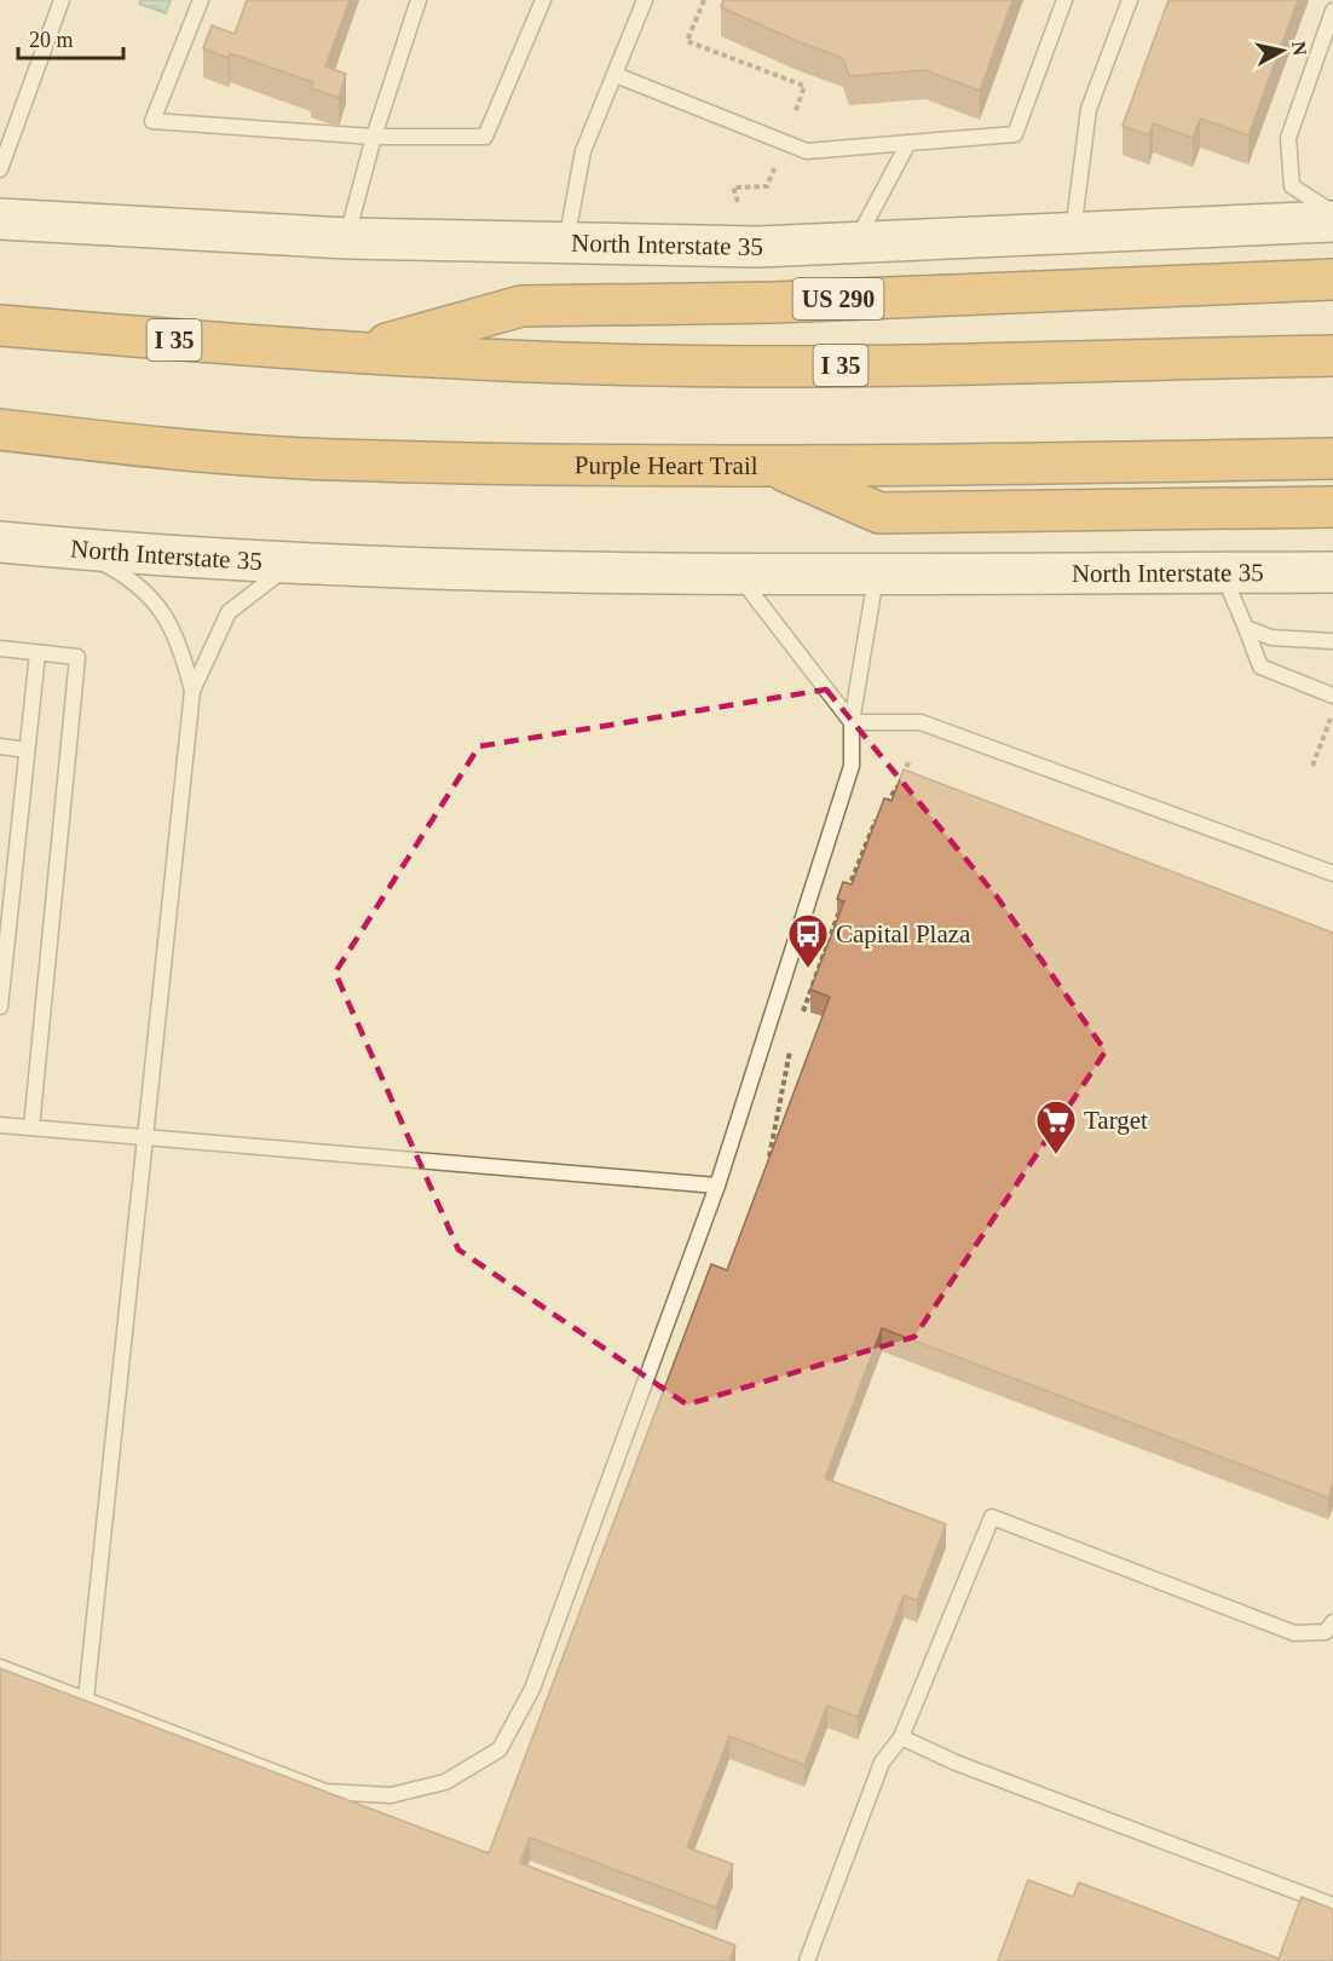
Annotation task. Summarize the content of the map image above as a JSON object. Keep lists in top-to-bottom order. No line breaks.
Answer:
{"streets":{"highway":["US 290","I 35","Purple Heart Trail"],"main road":["North Interstate 35"]},"crossings":[["US 290","I 35"]],"places":{"bus stop":["Capital Plaza"],"supermarket":["Target"]},"scale_bar":"20 m","north":"right"}
